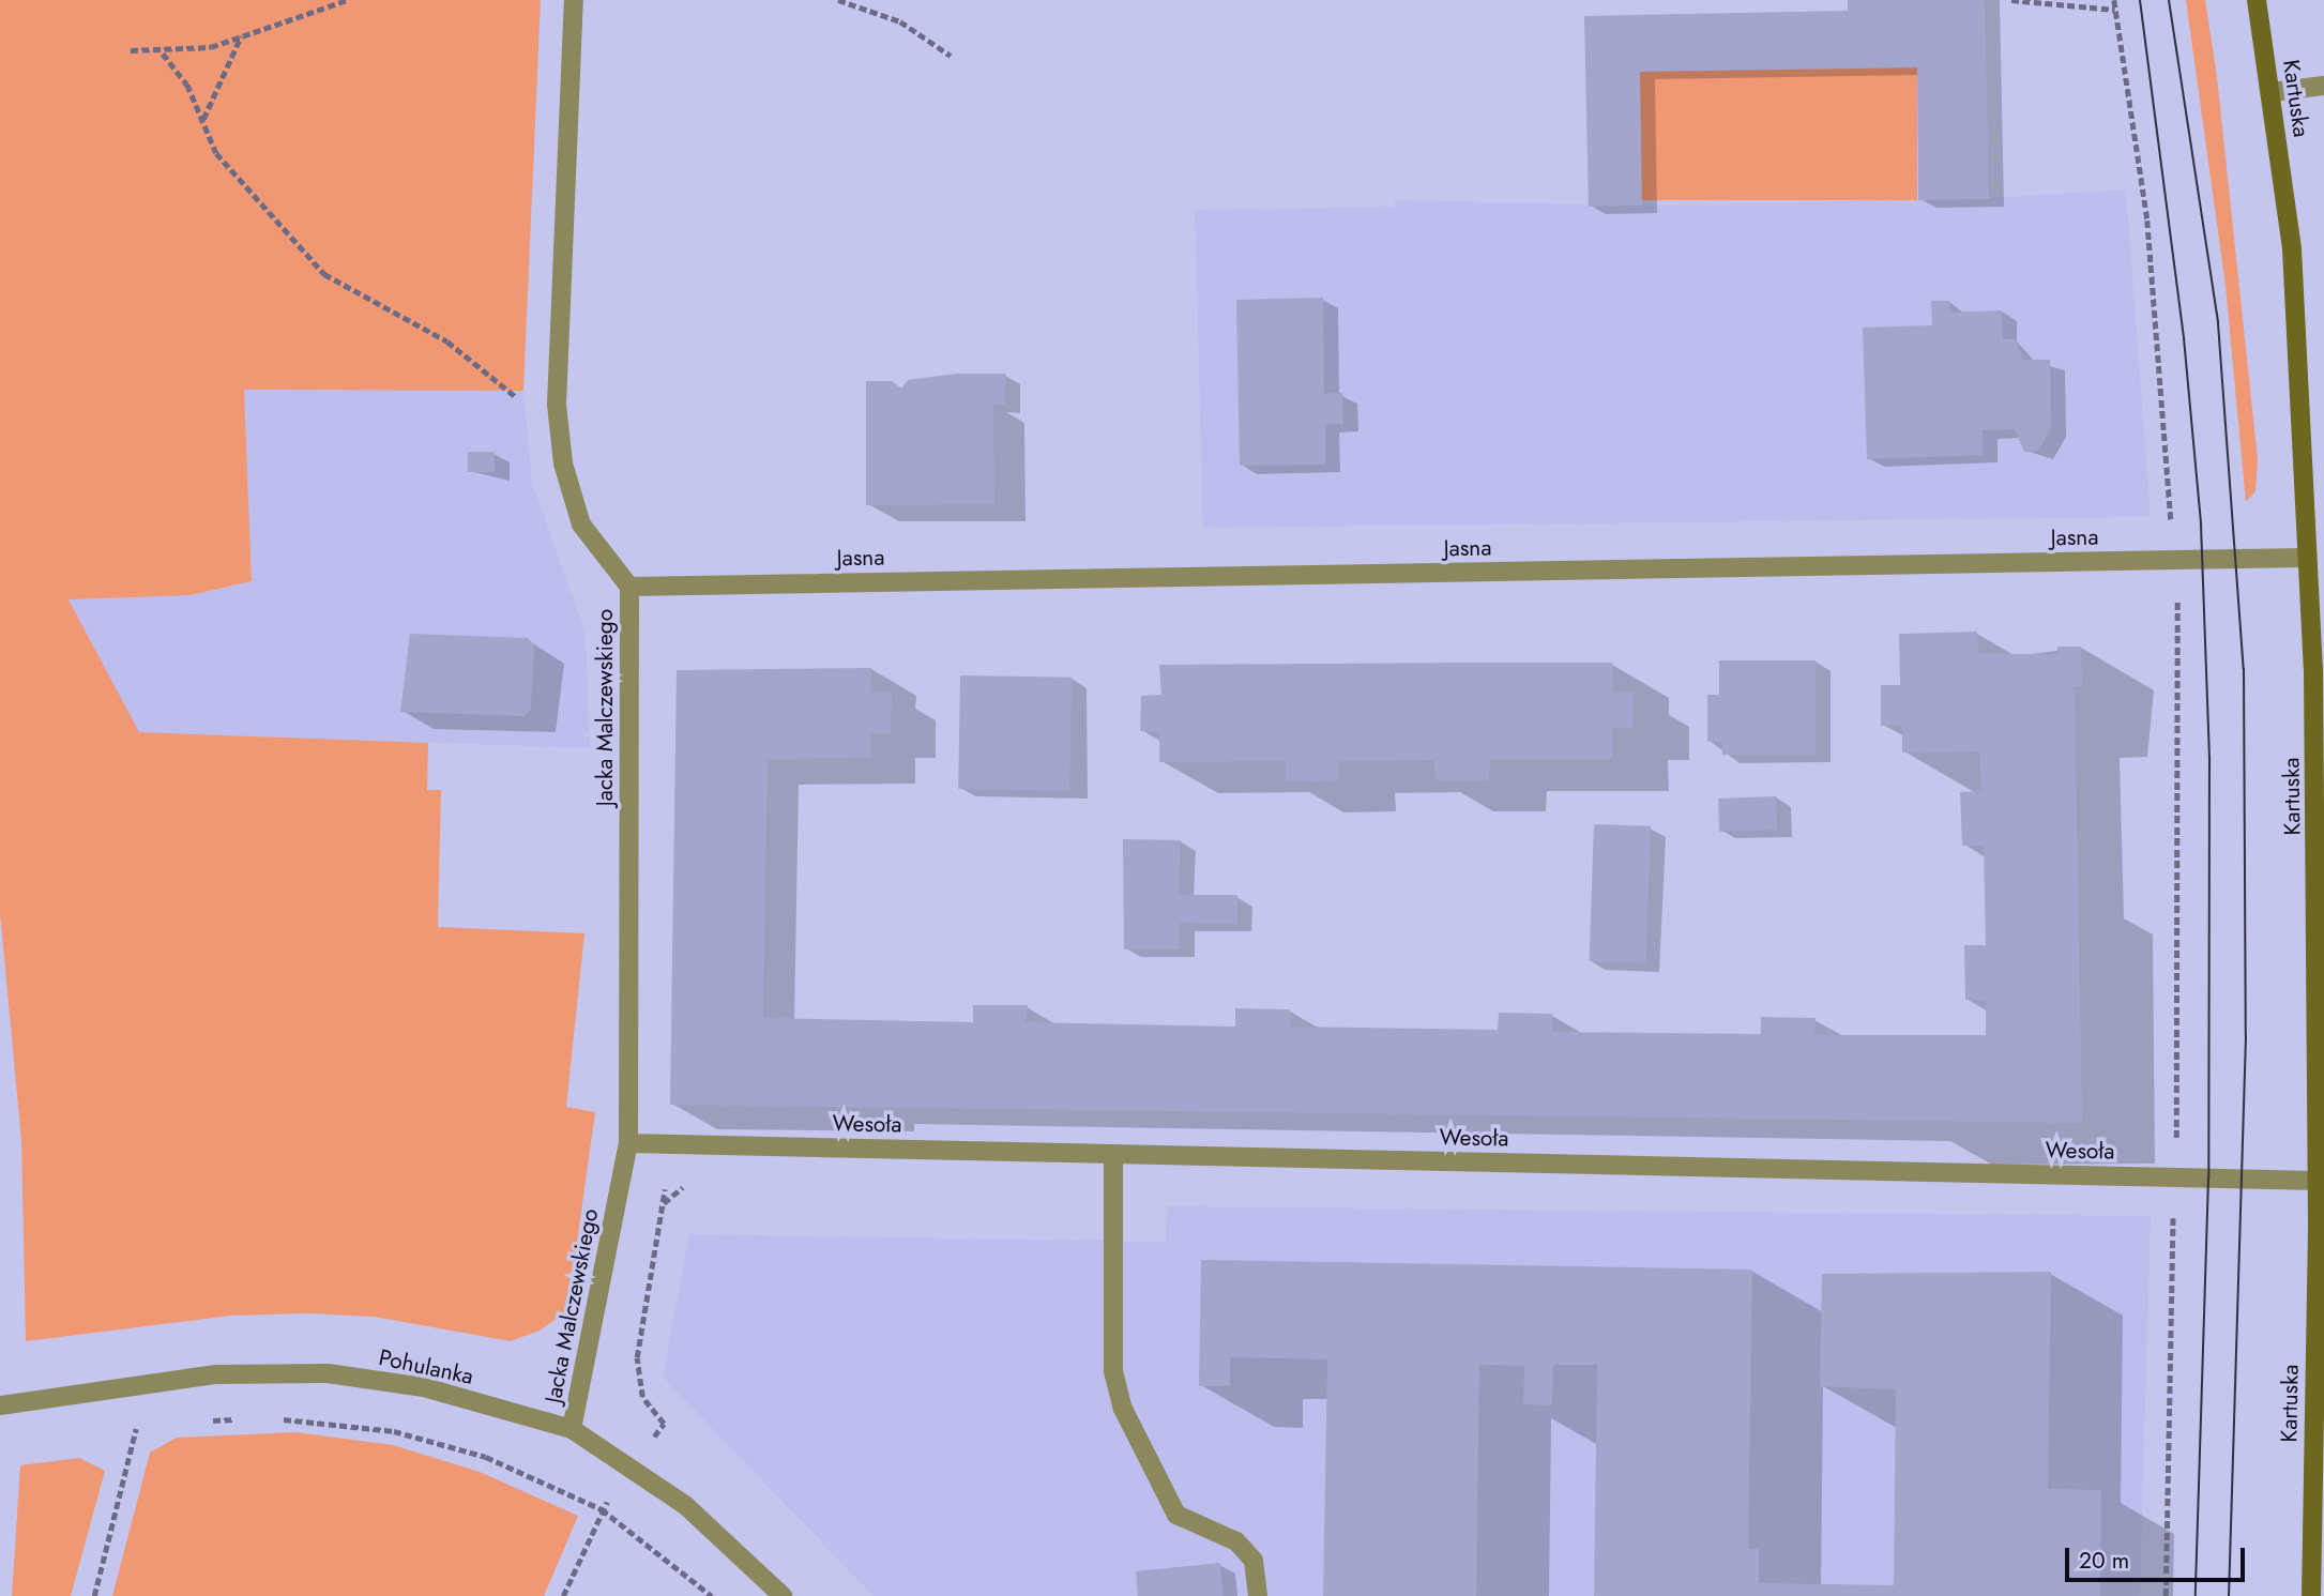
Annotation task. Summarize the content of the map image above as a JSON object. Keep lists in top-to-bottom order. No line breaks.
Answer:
{"streets":{"main road":["Kartuska"],"street":["Jasna","Jacka Malczewskiego","Wesoła","Pohulanka"]},"crossings":[["Kartuska","Jasna"],["Kartuska","Wesoła"],["Jasna","Jacka Malczewskiego"],["Jacka Malczewskiego","Wesoła"],["Jacka Malczewskiego","Pohulanka"]],"scale_bar":"20 m"}
